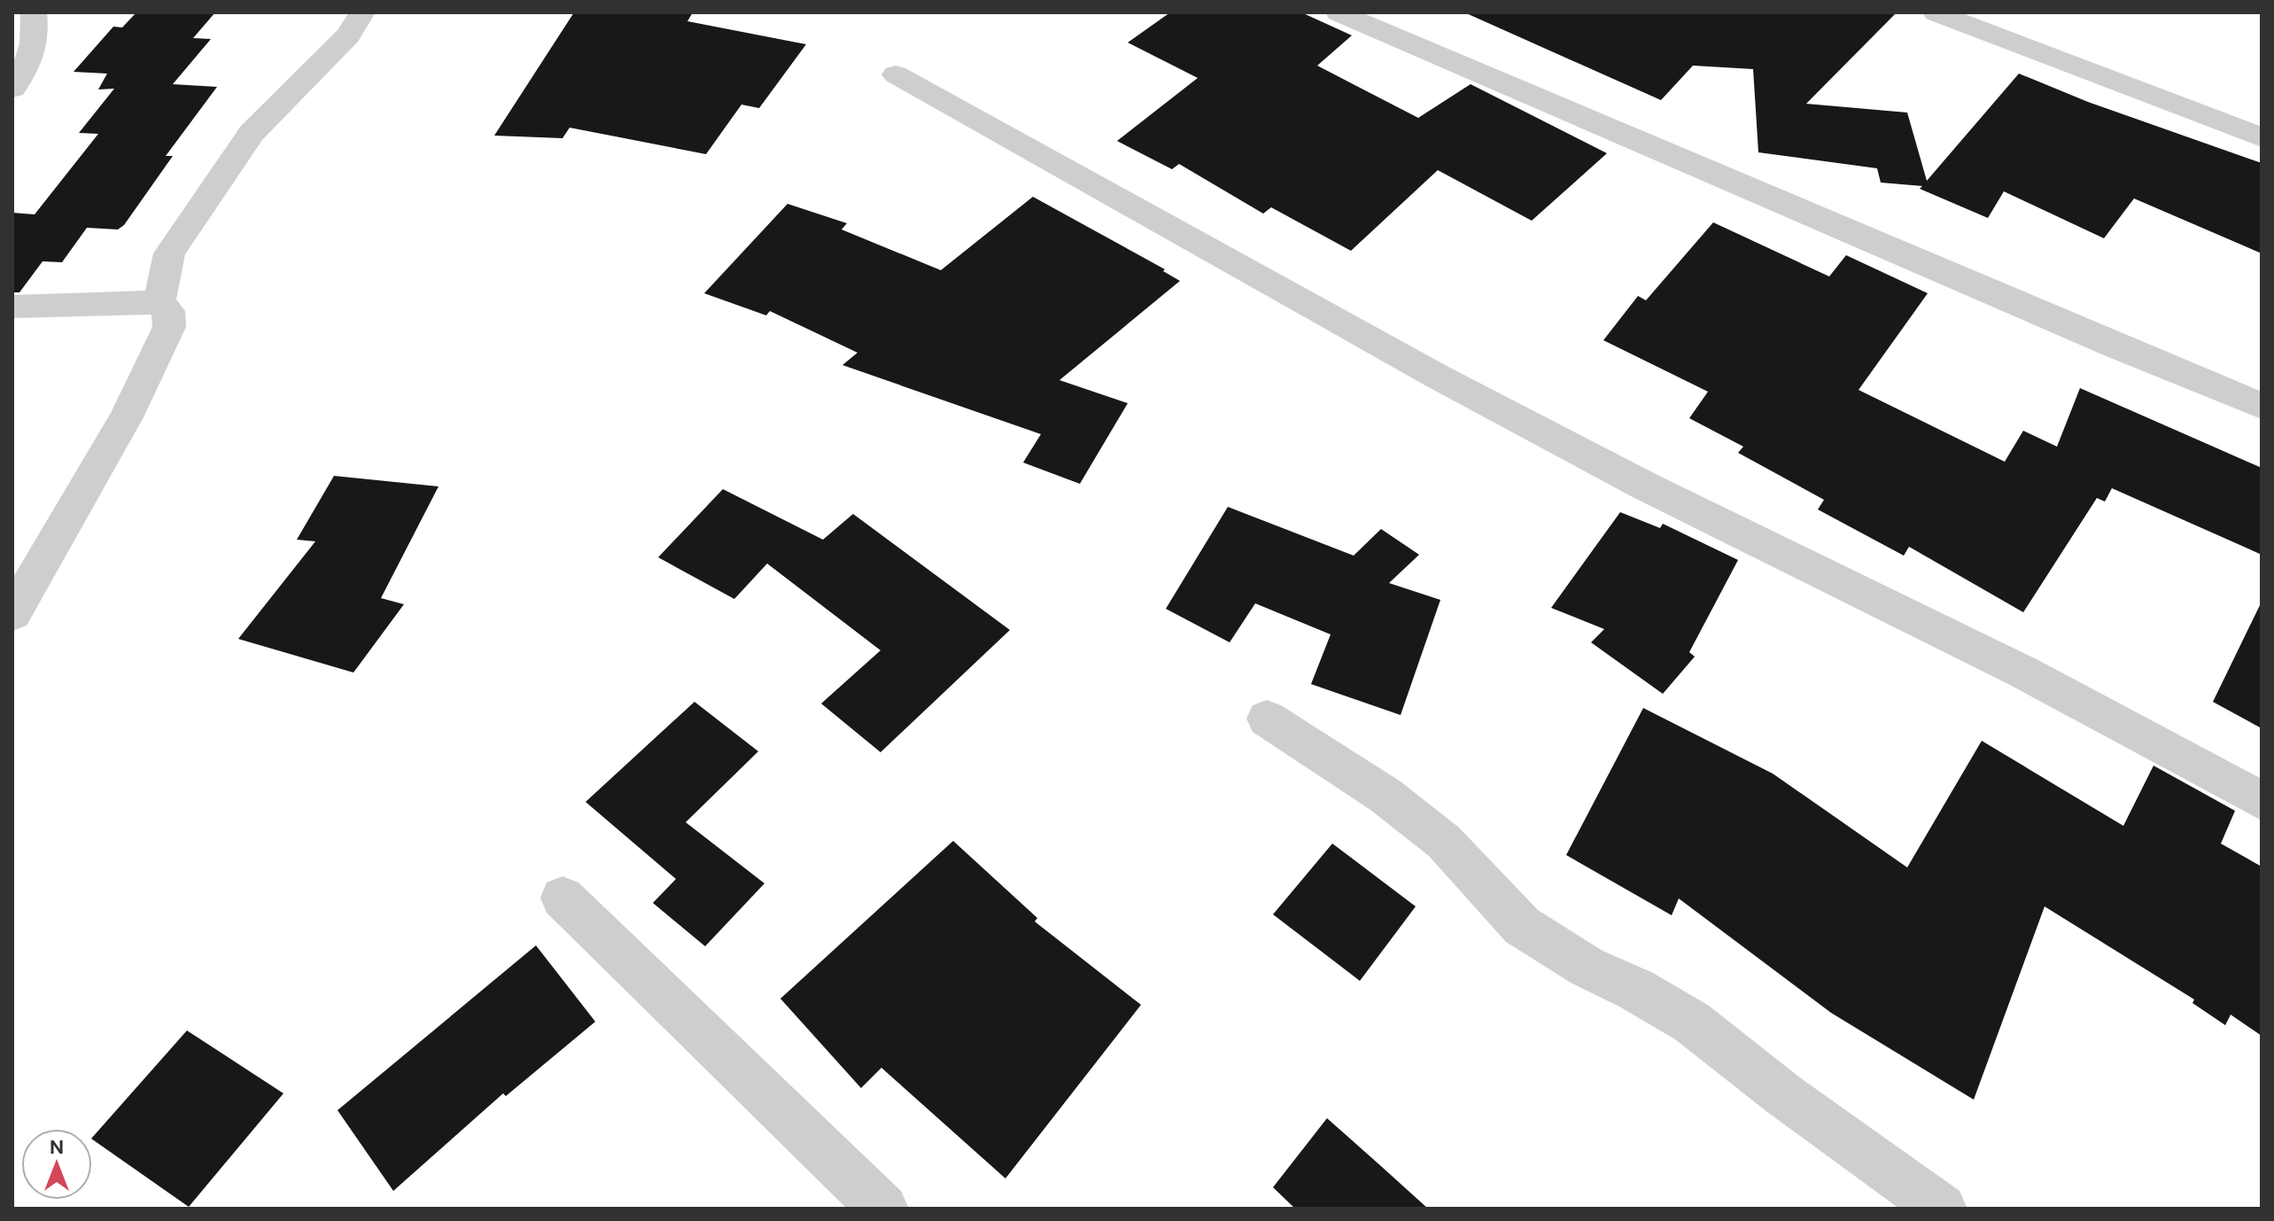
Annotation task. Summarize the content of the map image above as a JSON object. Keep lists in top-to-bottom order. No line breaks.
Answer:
{"north":"top"}
